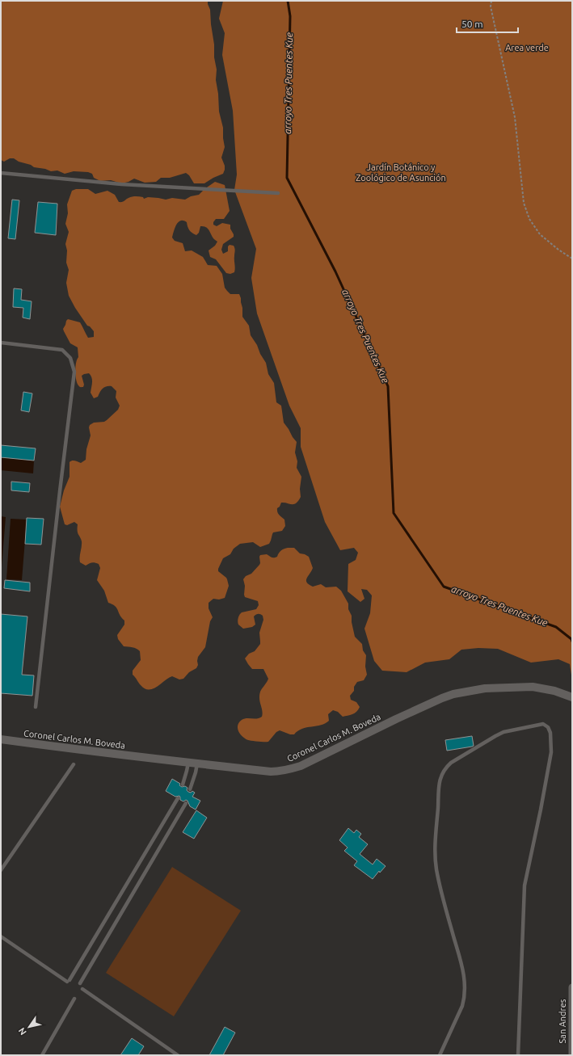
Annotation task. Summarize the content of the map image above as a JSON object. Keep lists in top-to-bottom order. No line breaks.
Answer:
{"streets":{"street":["Coronel Carlos M. Boveda","San Andres"]},"water":["arroyo Tres Puentes Kue"],"parks":["Area verde","Jardín Botánico y Zoológico de Asunción"],"scale_bar":"50 m","north":"bottom left"}
